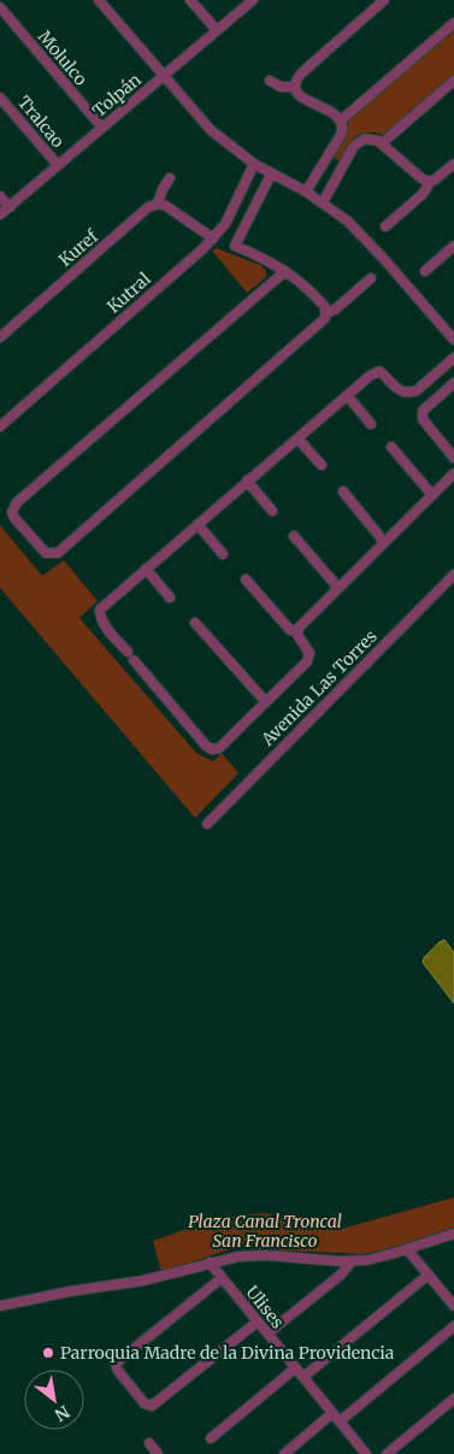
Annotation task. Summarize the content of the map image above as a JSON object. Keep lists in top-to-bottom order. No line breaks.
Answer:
{"streets":{"street":["Molulco","Tolpán","Tralcao","Kuref","Kutral","Avenida Las Torres","Ulises"]},"crossings":[["Molulco","Tolpán"],["Tolpán","Tralcao"]],"parks":["Plaza Canal Troncal San Francisco"],"places":["Parroquia Madre de la Divina Providencia"],"north":"bottom right"}
